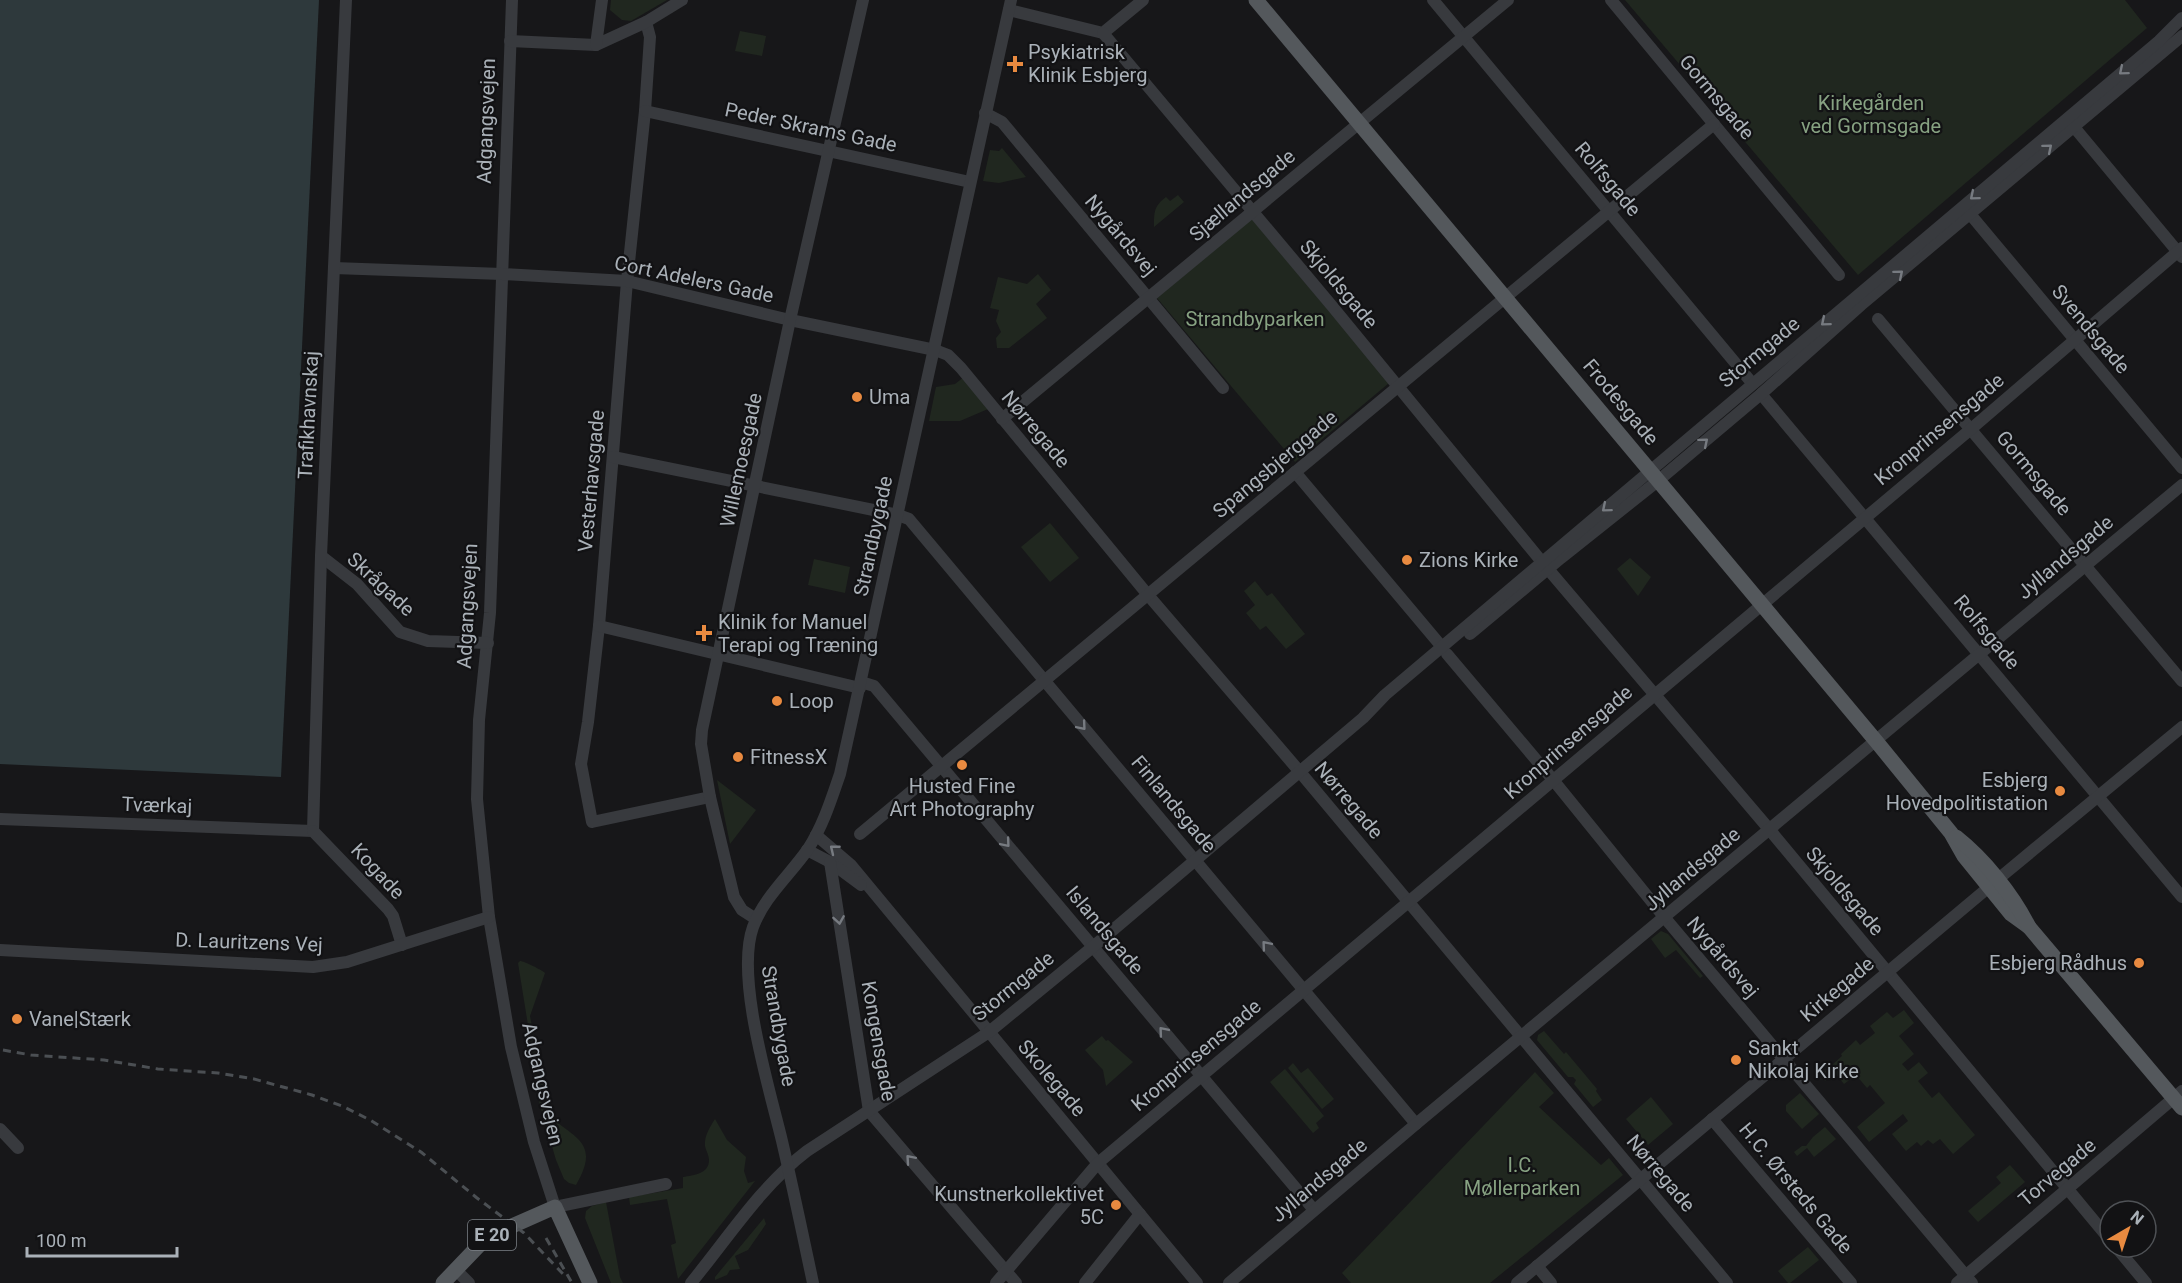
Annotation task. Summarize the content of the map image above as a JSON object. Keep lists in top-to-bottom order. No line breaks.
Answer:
{"streets":{"main road":["Adgangsvejen","Frodesgade","E 20"],"street":["Gormsgade","Peder Skrams Gade","Rolfsgade","Sjællandsgade","Nygårdsvej","Cort Adelers Gade","Skjoldsgade","Svendsgade","Stormgade","Trafikhavnskaj","Nørregade","Kronprinsensgade","Willemoesgade","Spangsbjerggade","Vesterhavsgade","Strandbygade","Jyllandsgade","Skrågade","Finlandsgade","Tværkaj","Kogade","Islandsgade","D. Lauritzens Vej","Kirkegade","Kongensgade","Skolegade","Torvegade","H.C. Ørsteds Gade"]},"crossings":[["Gormsgade","Kronprinsensgade"],["Gormsgade","Spangsbjerggade"],["Gormsgade","Jyllandsgade"],["Adgangsvejen","Cort Adelers Gade"],["Adgangsvejen","Skrågade"],["Adgangsvejen","D. Lauritzens Vej"],["Adgangsvejen","E 20"],["Peder Skrams Gade","Willemoesgade"],["Peder Skrams Gade","Vesterhavsgade"],["Peder Skrams Gade","Strandbygade"],["Rolfsgade","Sjællandsgade"],["Rolfsgade","Stormgade"],["Rolfsgade","Kronprinsensgade"],["Rolfsgade","Spangsbjerggade"],["Rolfsgade","Jyllandsgade"],["Rolfsgade","Kirkegade"],["Sjællandsgade","Nygårdsvej"],["Sjællandsgade","Skjoldsgade"],["Sjællandsgade","Frodesgade"],["Sjællandsgade","Nørregade"],["Nygårdsvej","Stormgade"],["Nygårdsvej","Kronprinsensgade"],["Nygårdsvej","Spangsbjerggade"],["Nygårdsvej","Strandbygade"],["Nygårdsvej","Jyllandsgade"],["Nygårdsvej","Kirkegade"],["Nygårdsvej","Torvegade"],["Cort Adelers Gade","Trafikhavnskaj"],["Cort Adelers Gade","Nørregade"],["Cort Adelers Gade","Willemoesgade"],["Cort Adelers Gade","Vesterhavsgade"],["Cort Adelers Gade","Strandbygade"],["Skjoldsgade","Stormgade"],["Skjoldsgade","Kronprinsensgade"],["Skjoldsgade","Spangsbjerggade"],["Skjoldsgade","Jyllandsgade"],["Skjoldsgade","Kirkegade"],["Skjoldsgade","Torvegade"],["Svendsgade","Stormgade"],["Svendsgade","Kronprinsensgade"],["Stormgade","Frodesgade"],["Stormgade","Nørregade"],["Stormgade","Strandbygade"],["Stormgade","Finlandsgade"],["Stormgade","Islandsgade"],["Stormgade","Kongensgade"],["Stormgade","Skolegade"],["Frodesgade","Kronprinsensgade"],["Frodesgade","Spangsbjerggade"],["Frodesgade","Jyllandsgade"],["Frodesgade","Kirkegade"],["Frodesgade","Torvegade"],["Trafikhavnskaj","Skrågade"],["Trafikhavnskaj","Tværkaj"],["Trafikhavnskaj","Kogade"],["Nørregade","Kronprinsensgade"],["Nørregade","Spangsbjerggade"],["Nørregade","Strandbygade"],["Nørregade","Jyllandsgade"],["Nørregade","Kirkegade"],["Kronprinsensgade","Finlandsgade"],["Kronprinsensgade","Islandsgade"],["Kronprinsensgade","Kongensgade"],["Kronprinsensgade","Skolegade"],["Willemoesgade","Vesterhavsgade"],["Willemoesgade","Strandbygade"],["Spangsbjerggade","Finlandsgade"],["Spangsbjerggade","Islandsgade"],["Strandbygade","Finlandsgade"],["Strandbygade","Islandsgade"],["Strandbygade","Skolegade"],["Jyllandsgade","Finlandsgade"],["Jyllandsgade","Islandsgade"],["Tværkaj","Kogade"],["Kogade","D. Lauritzens Vej"],["Kirkegade","H.C. Ørsteds Gade"],["Kongensgade","Skolegade"]],"parks":["Kirkegården ved Gormsgade","Strandbyparken","I.C. Møllerparken"],"places":{"health":["Psykiatrisk Klinik Esbjerg","Klinik for Manuel Terapi og Træning"],"other":["Uma","Zions Kirke","Loop","FitnessX","Husted Fine Art Photography","Esbjerg Hovedpolitistation","Esbjerg Rådhus","Vane|Stærk","Sankt Nikolaj Kirke","Kunstnerkollektivet 5C"]},"scale_bar":"100 m","north":"top right"}
